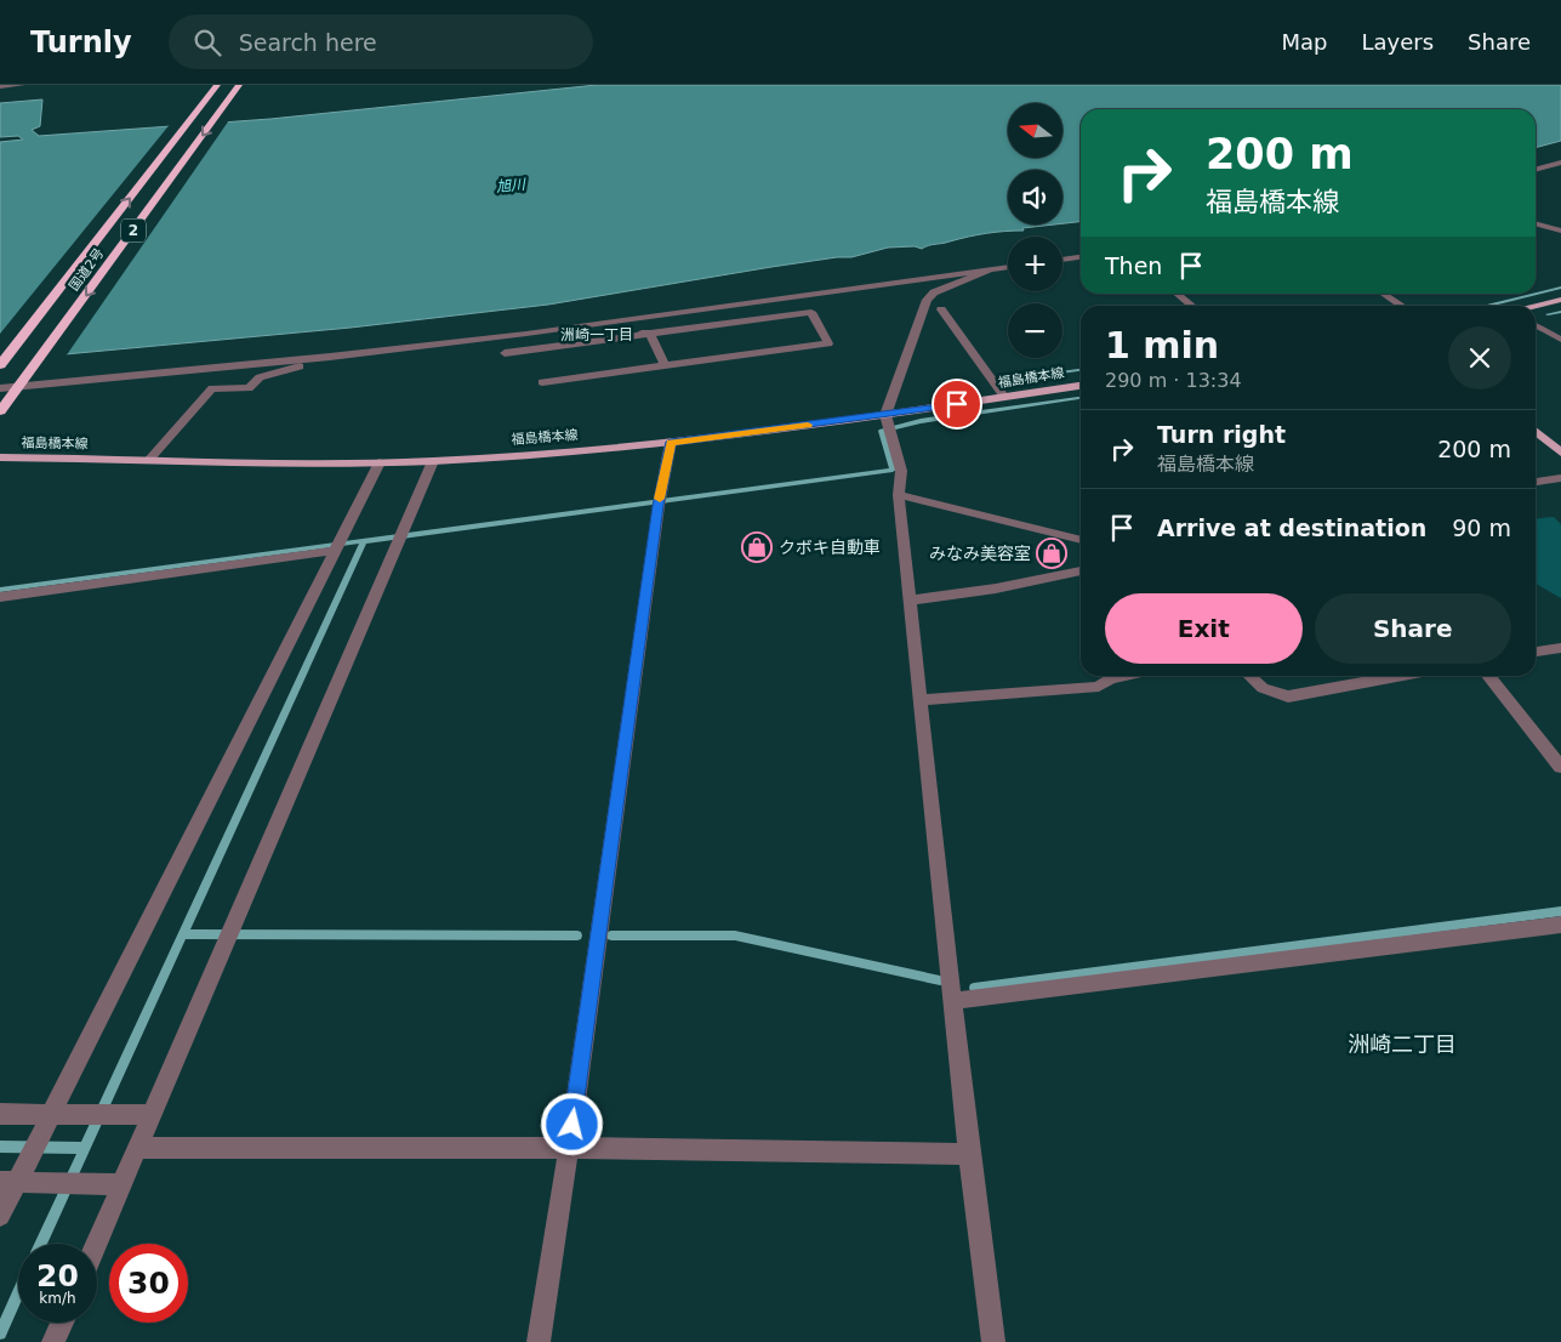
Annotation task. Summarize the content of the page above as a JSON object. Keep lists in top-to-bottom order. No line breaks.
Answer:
{"streets":{"highway":["2","国道2号"],"main road":["福島橋本線"]},"districts":["洲崎一丁目","洲崎二丁目"],"water":["旭川"],"places":{"shop":["クボキ自動車","みなみ美容室"]},"north":"left","page":{"header":"Turnly","search":"Search here","nav":["Map","Layers","Share"],"map_buttons":["+","−"],"turn":["200 m","福島橋本線"],"then":"Then","heading":["1 min","290 m · 13:34"],"list":[{"name":"Turn right","note":"福島橋本線","value":"200 m"},{"name":"Arrive at destination","value":"90 m"}],"buttons":["Exit","Share"],"speed":"20 km/h","limit":"30"}}
